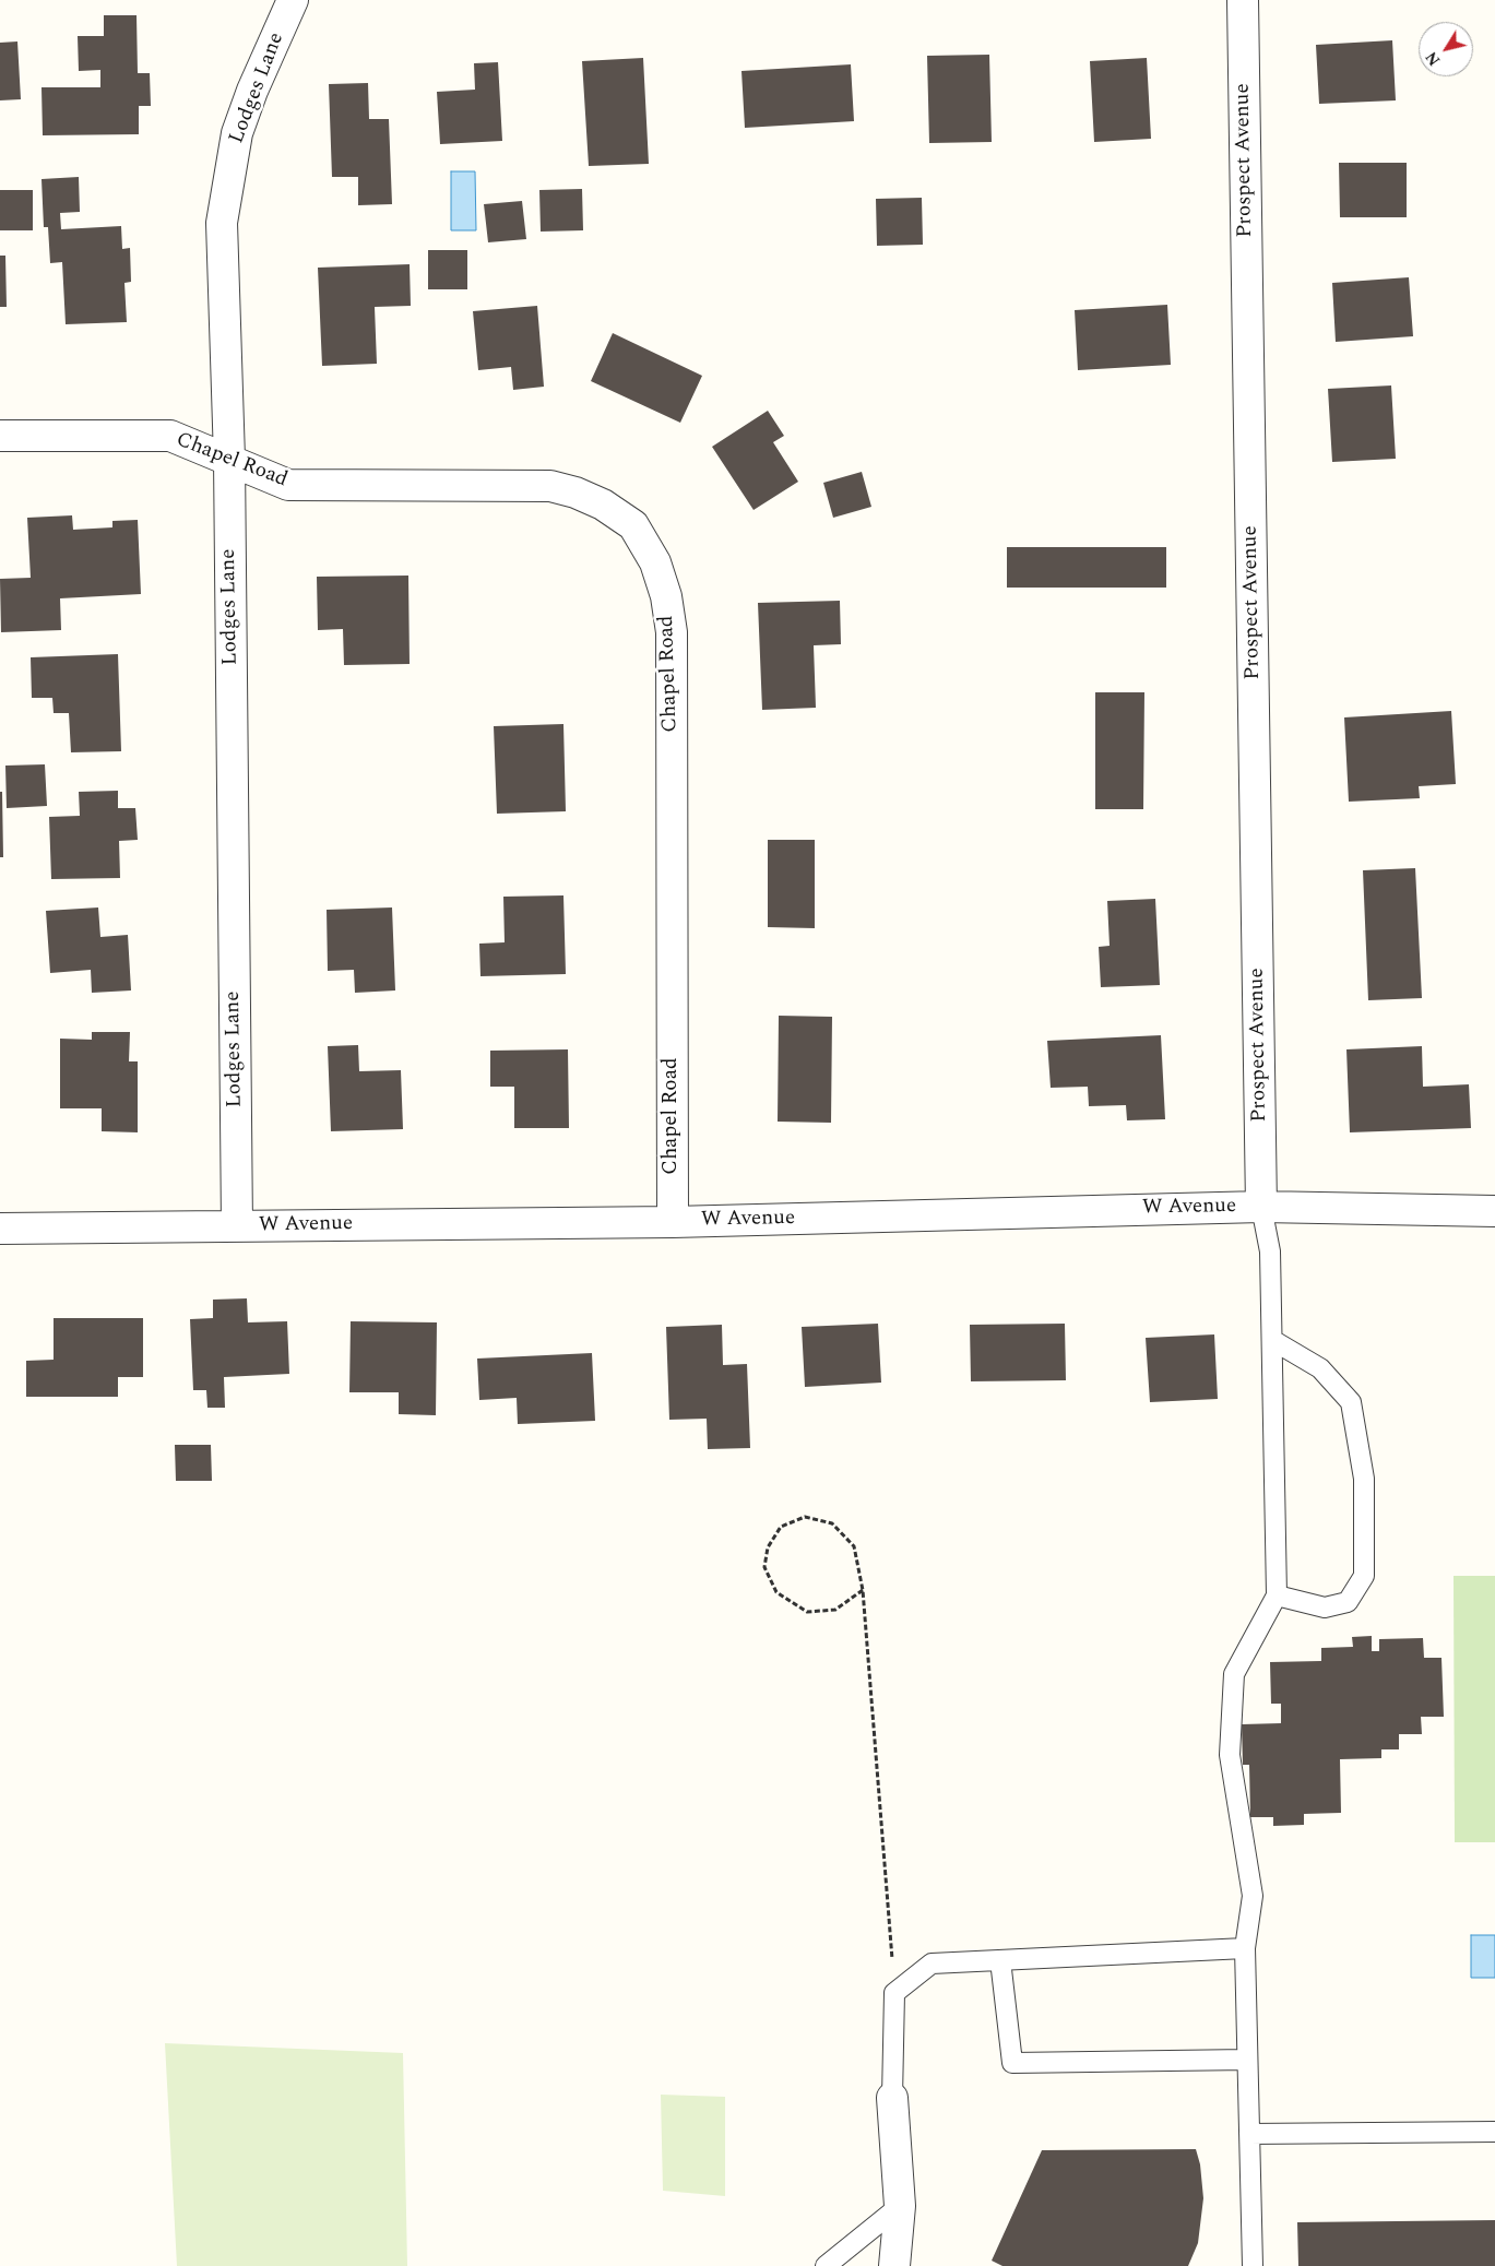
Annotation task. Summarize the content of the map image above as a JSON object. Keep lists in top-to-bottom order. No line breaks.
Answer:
{"streets":{"street":["Lodges Lane","Prospect Avenue","Chapel Road","W Avenue"]},"crossings":[["Lodges Lane","Chapel Road"],["Lodges Lane","W Avenue"],["Prospect Avenue","W Avenue"],["Chapel Road","W Avenue"]],"north":"bottom left"}
